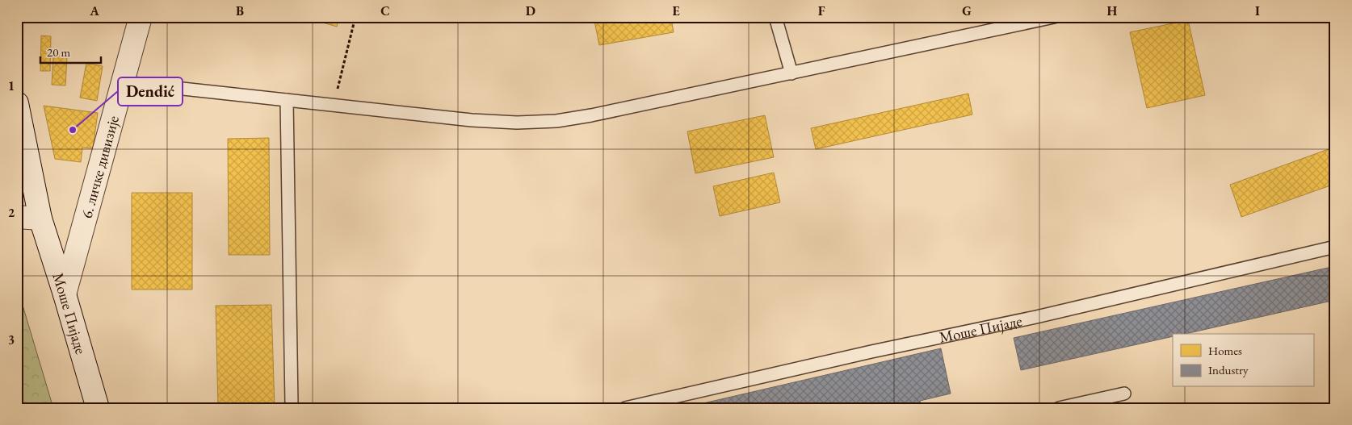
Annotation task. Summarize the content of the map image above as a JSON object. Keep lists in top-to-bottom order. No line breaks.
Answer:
{"streets":{"street":["6. личке дивизије","Моше Пијаде"]},"crossings":[["6. личке дивизије","Моше Пијаде"]],"places":["Dendić"],"legend":["Homes","Industry"],"scale_bar":"20 m","grid":{"columns":["A","B","C","D","E","F","G","H","I"],"rows":["1","2","3"]}}
